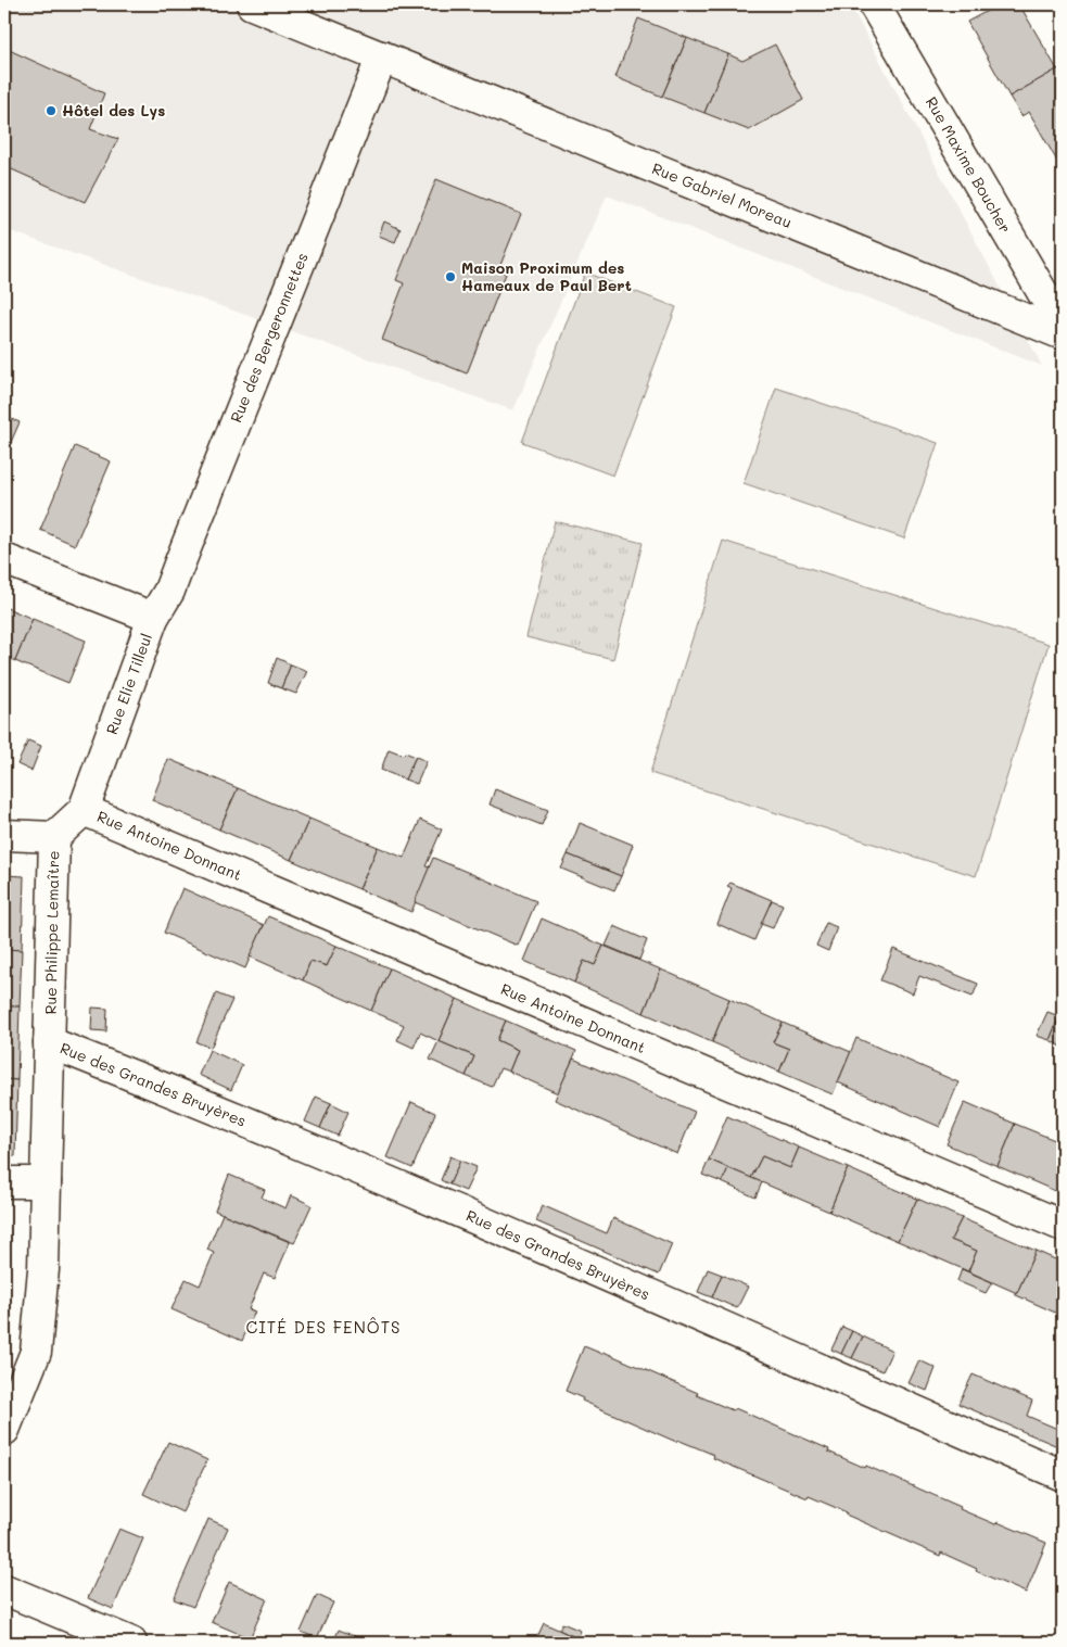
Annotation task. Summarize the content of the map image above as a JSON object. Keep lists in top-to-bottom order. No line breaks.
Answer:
{"streets":{"street":["Rue Maxime Boucher","Rue Gabriel Moreau","Rue des Bergeronnettes","Rue Elie Tilleul","Rue Antoine Donnant","Rue Philippe Lemaître","Rue des Grandes Bruyères"]},"crossings":[["Rue Gabriel Moreau","Rue des Bergeronnettes"],["Rue des Bergeronnettes","Rue Elie Tilleul"],["Rue Elie Tilleul","Rue Antoine Donnant"],["Rue Philippe Lemaître","Rue des Grandes Bruyères"]],"districts":["CITÉ DES FENÔTS"],"places":["Hôtel des Lys","Maison Proximum des Hameaux de Paul Bert"]}
